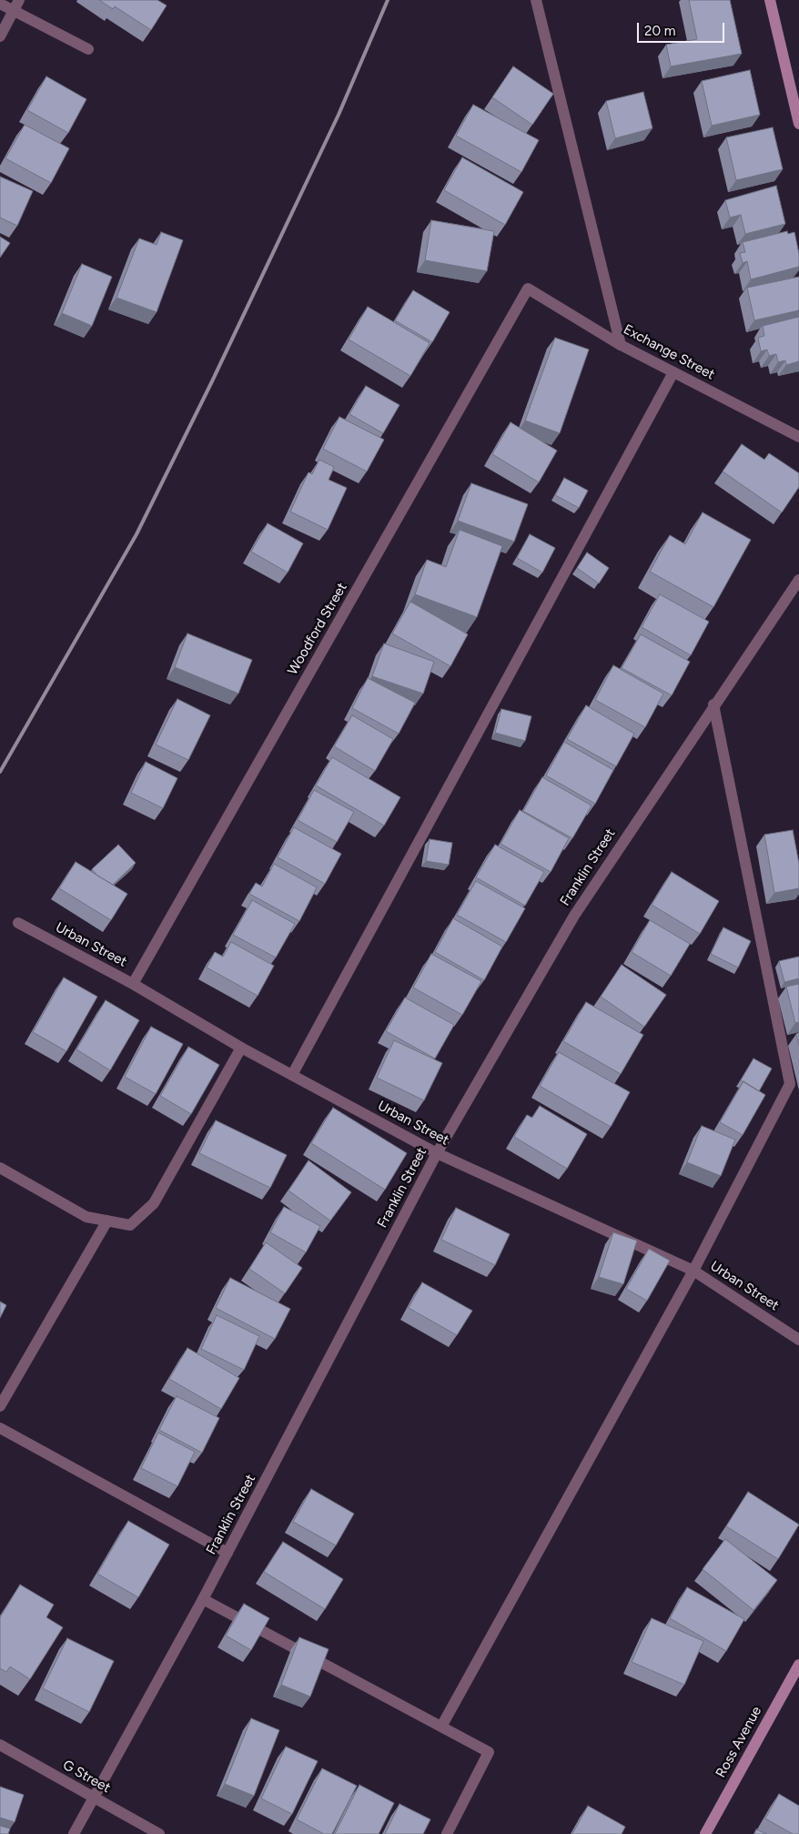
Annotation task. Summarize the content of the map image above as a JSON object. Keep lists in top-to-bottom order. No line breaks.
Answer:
{"streets":{"main road":["Ross Avenue"],"street":["Exchange Street","Woodford Street","Franklin Street","Urban Street","G Street"]},"crossings":[["Exchange Street","Woodford Street"],["Woodford Street","Urban Street"],["Franklin Street","Urban Street"],["Franklin Street","G Street"]],"scale_bar":"20 m"}
